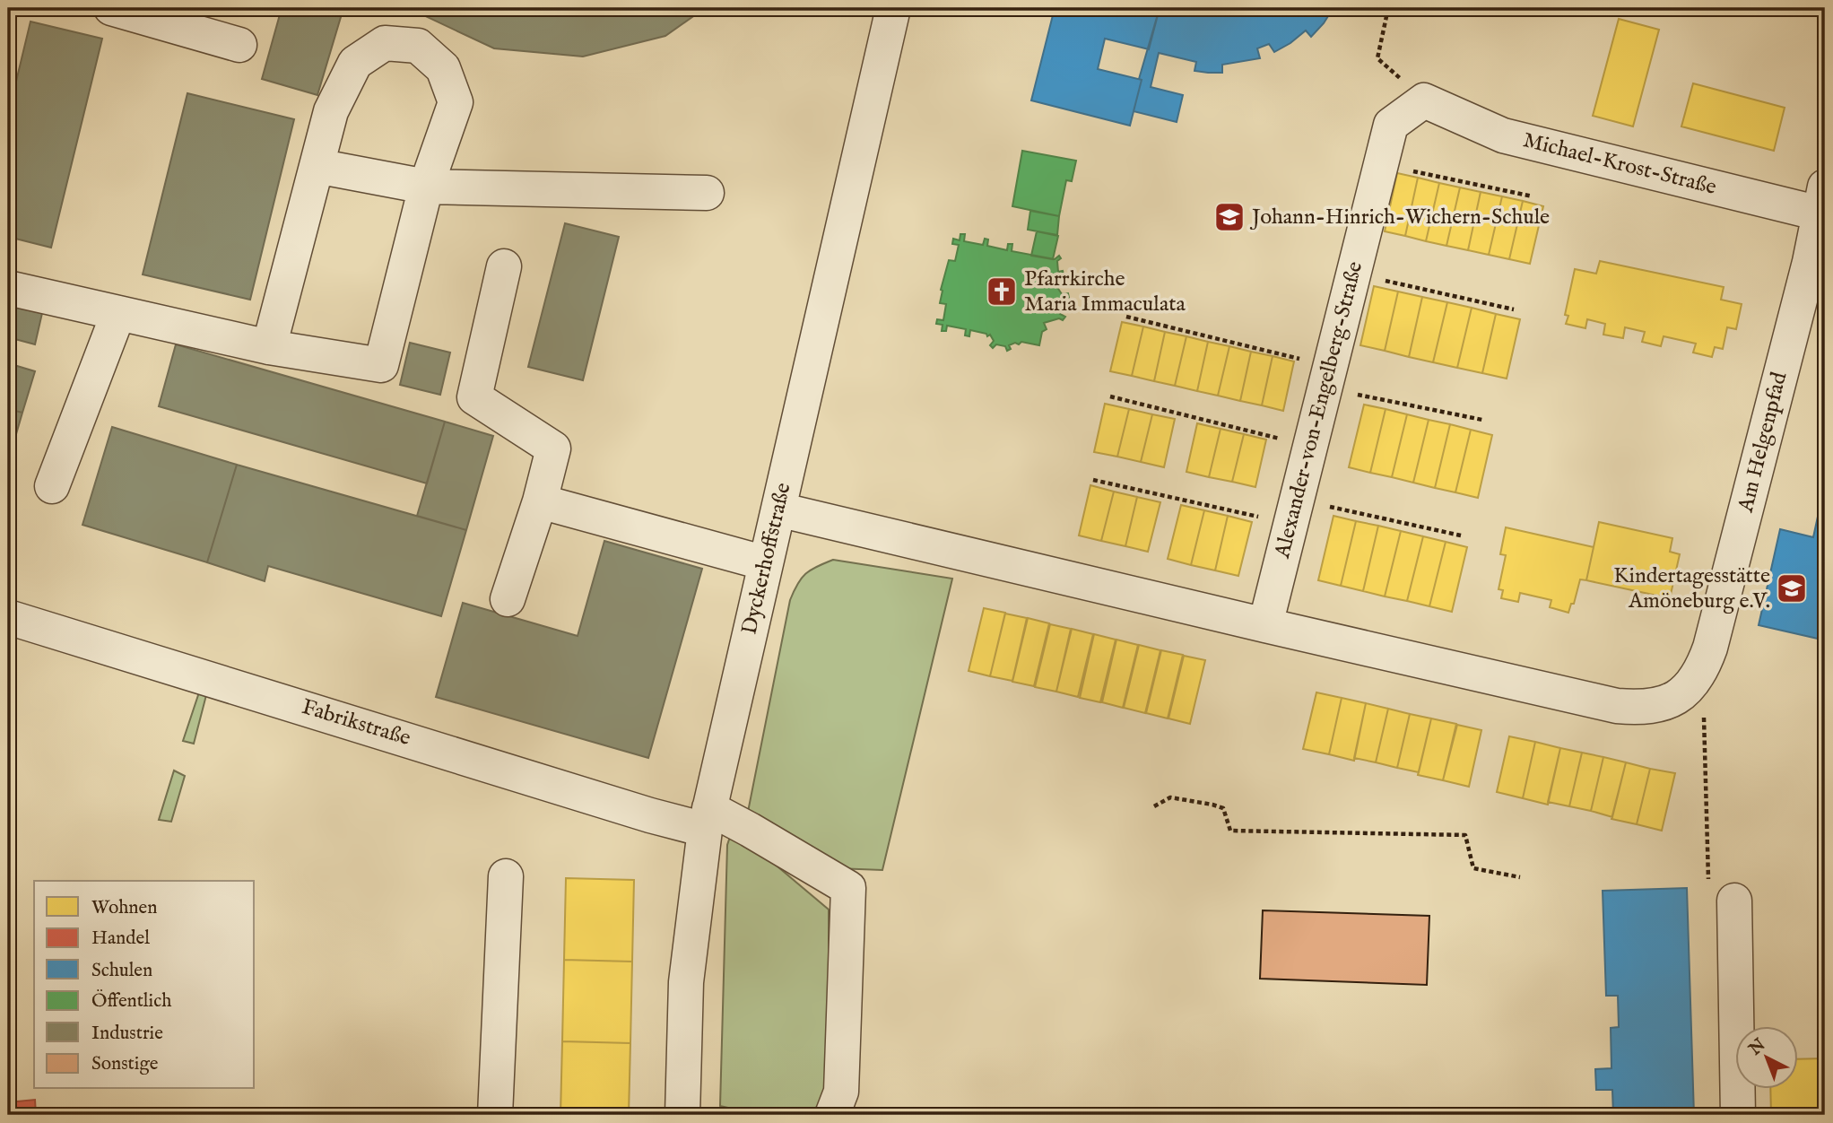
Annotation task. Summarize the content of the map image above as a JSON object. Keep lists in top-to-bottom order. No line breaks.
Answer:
{"streets":{"street":["Michael-Krost-Straße","Alexander-von-Engelberg-Straße","Am Helgenpfad","Dyckerhoffstraße","Fabrikstraße"]},"crossings":[["Michael-Krost-Straße","Alexander-von-Engelberg-Straße"],["Michael-Krost-Straße","Am Helgenpfad"],["Dyckerhoffstraße","Fabrikstraße"]],"places":{"school or university":["Johann-Hinrich-Wichern-Schule","Kindertagesstätte Amöneburg e.V."],"church":["Pfarrkirche Maria Immaculata"]},"legend":["Wohnen","Handel","Schulen","Öffentlich","Industrie","Sonstige"],"north":"top left"}
